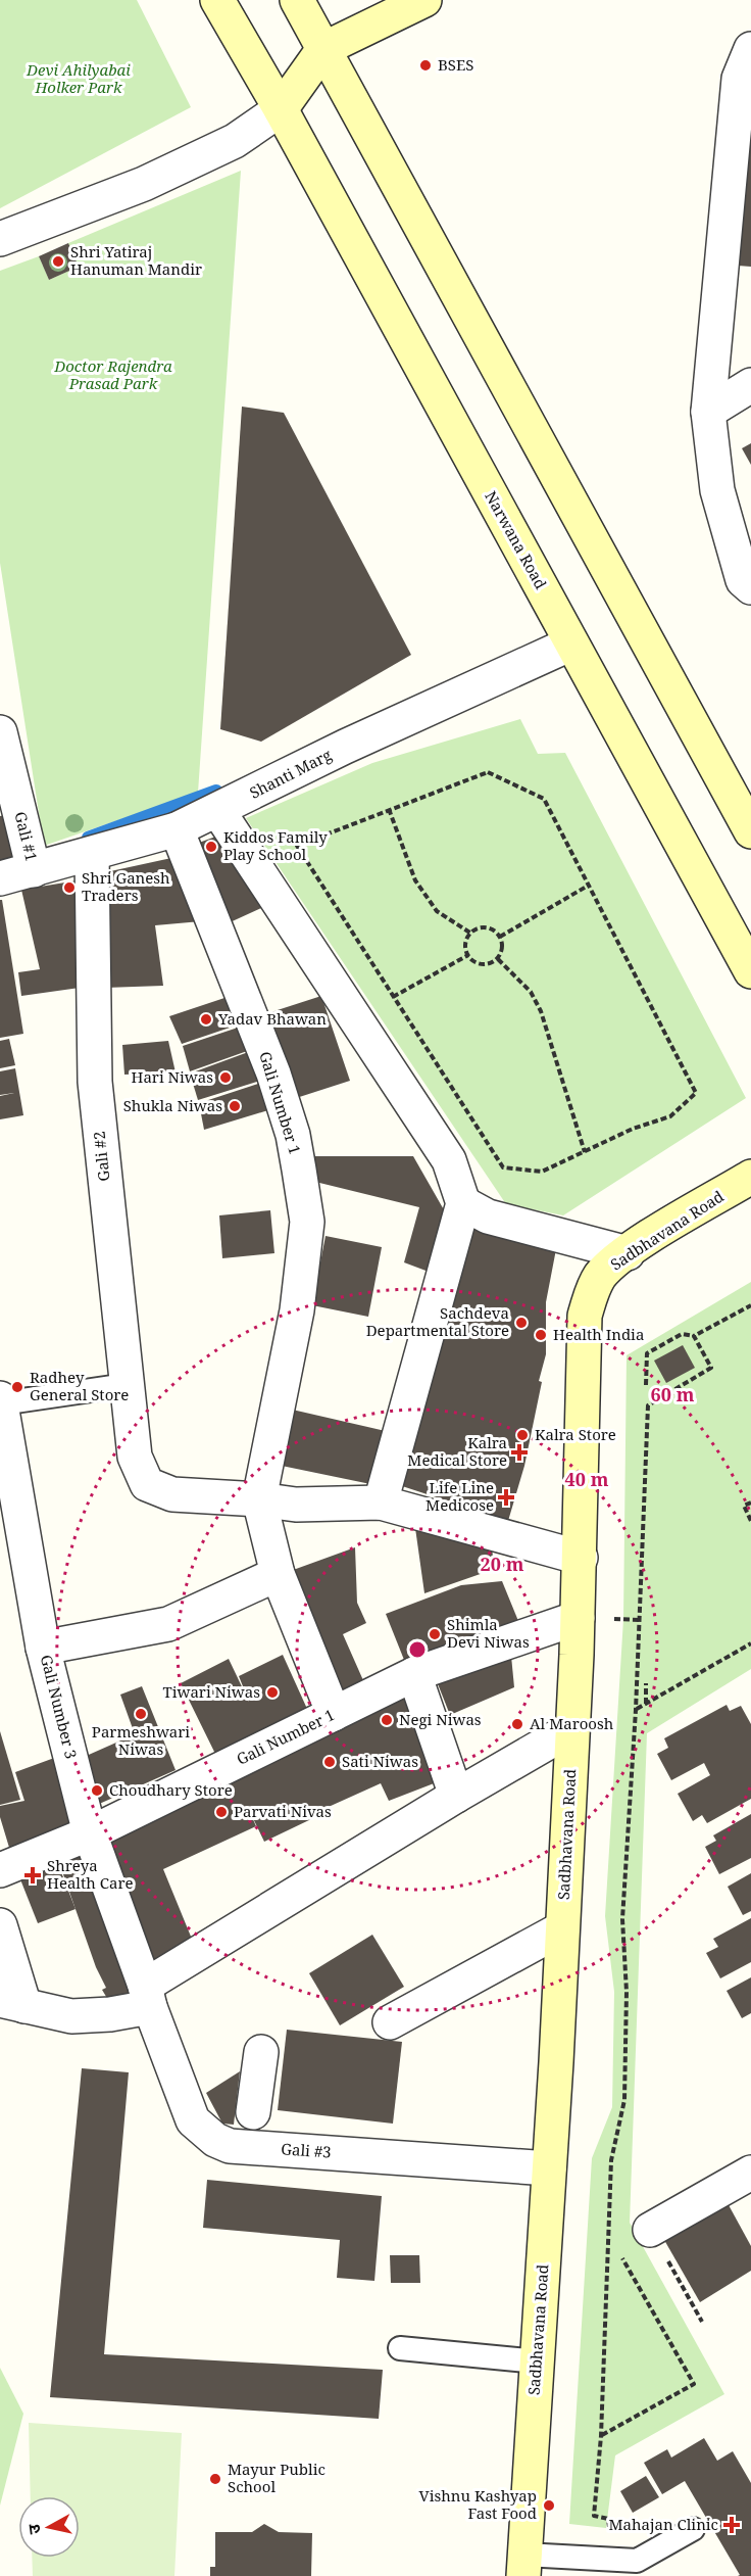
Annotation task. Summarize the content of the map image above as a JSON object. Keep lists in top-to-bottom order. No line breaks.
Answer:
{"streets":{"main road":["Narwana Road","Sadbhavana Road"],"street":["Shanti Marg","Gali #1","Gali Number 1","Gali #2","Gali Number 3","Gali #3"]},"crossings":[["Narwana Road","Shanti Marg"],["Shanti Marg","Gali #1"],["Shanti Marg","Gali Number 1"],["Shanti Marg","Gali #2"],["Gali Number 1","Gali #2"],["Gali Number 1","Sadbhavana Road"],["Gali Number 1","Gali Number 3"],["Gali #2","Sadbhavana Road"],["Sadbhavana Road","Gali #3"],["Gali Number 3","Gali #3"]],"parks":["Devi Ahilyabai Holker Park","Doctor Rajendra Prasad Park"],"places":{"other":["BSES","Shri Yatiraj Hanuman Mandir","Kiddos Family Play School","Shri Ganesh Traders","Yadav Bhawan","Hari Niwas","Shukla Niwas","Sachdeva Departmental Store","Health India","Radhey General Store","Kalra Store","Shimla Devi Niwas","Tiwari Niwas","Parmeshwari Niwas","Negi Niwas","Al Maroosh","Sati Niwas","Choudhary Store","Parvati Nivas","Mayur Public School","Vishnu Kashyap Fast Food"],"health":["Kalra Medical Store","Life Line Medicose","Shreya Health Care","Mahajan Clinic"]},"north":"left","rings":["60 m","40 m","20 m"]}
